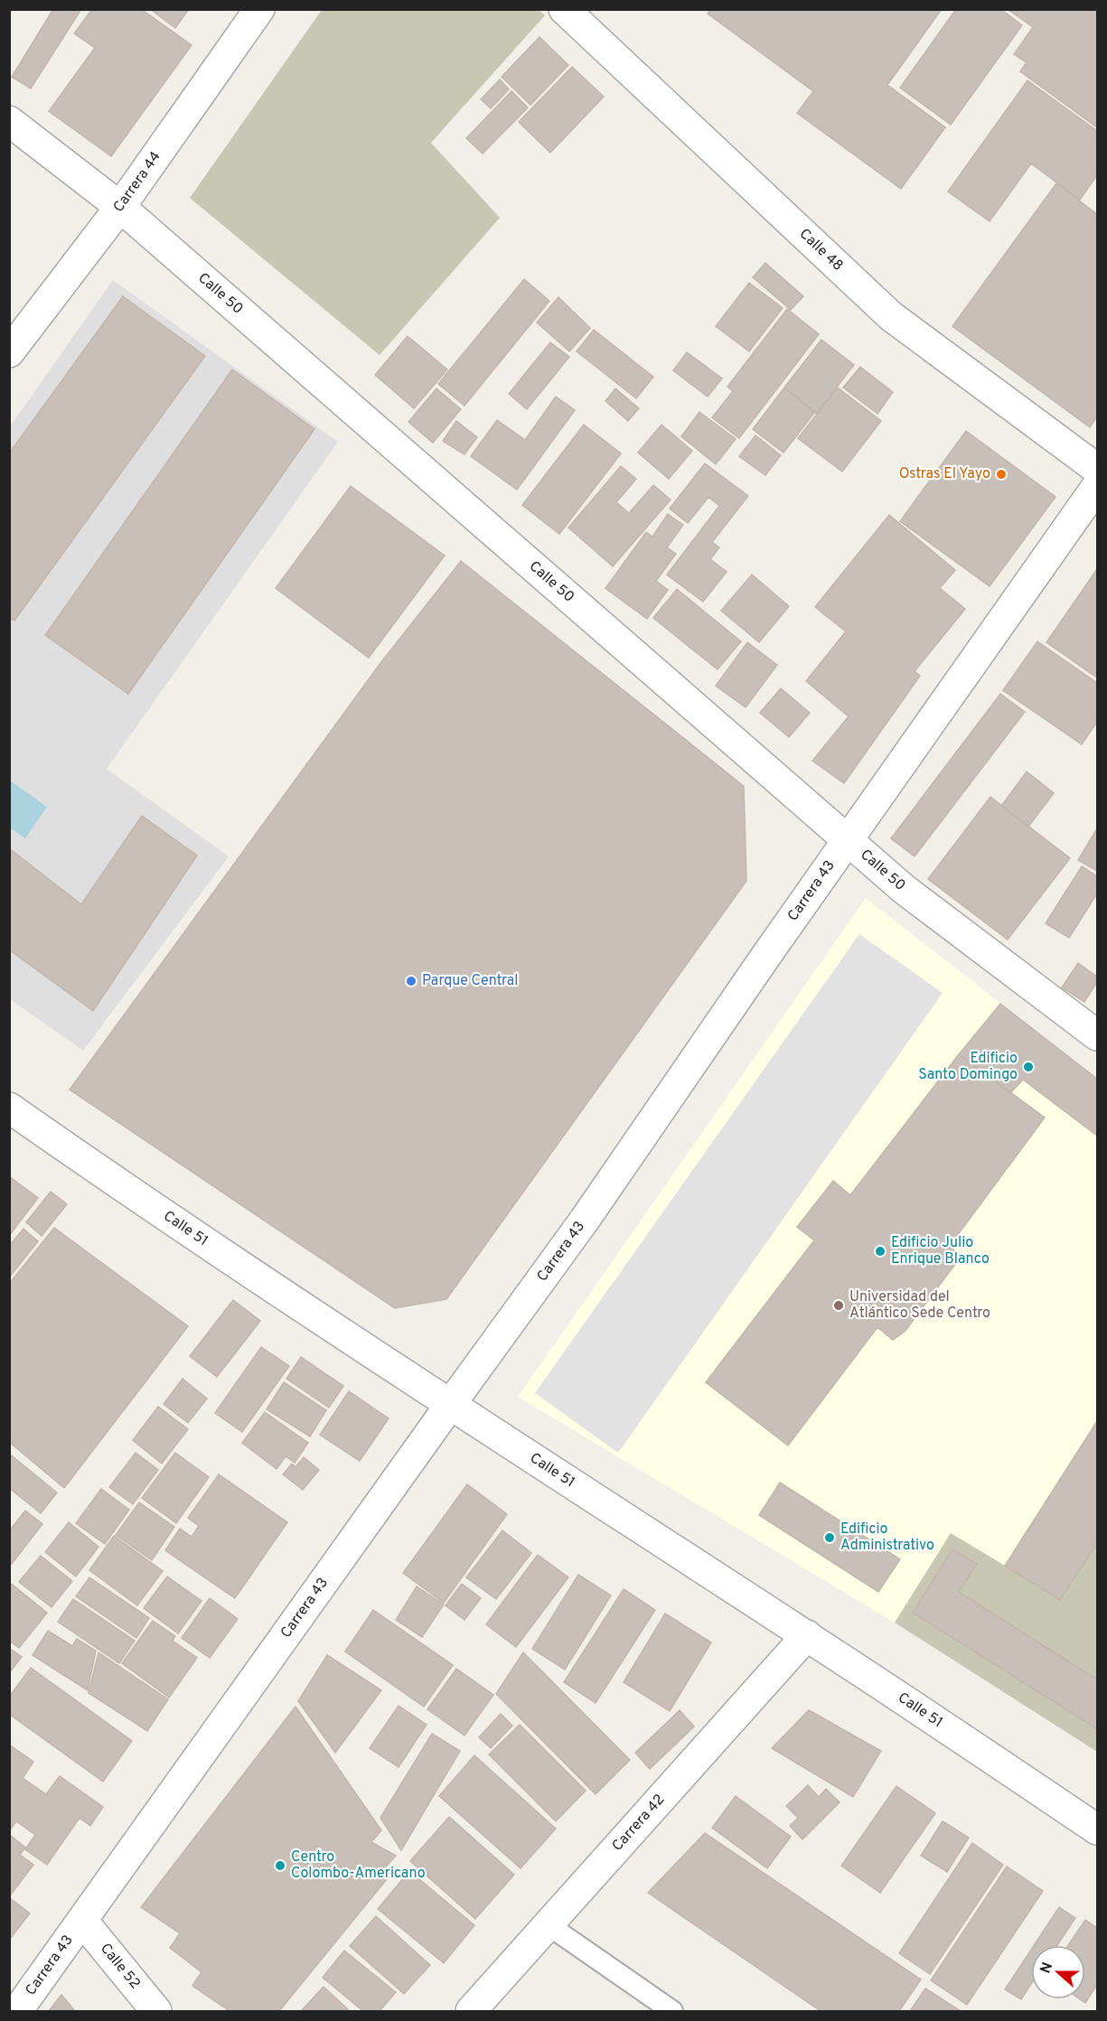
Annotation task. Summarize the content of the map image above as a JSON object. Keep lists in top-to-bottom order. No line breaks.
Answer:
{"streets":{"street":["Carrera 44","Calle 48","Calle 50","Carrera 43","Calle 51","Carrera 42","Calle 52"]},"crossings":[["Carrera 44","Calle 50"],["Calle 50","Carrera 43"],["Carrera 43","Calle 51"],["Carrera 43","Calle 52"],["Calle 51","Carrera 42"]],"places":["Ostras El Yayo","Parque Central","Edificio Santo Domingo","Edificio Julio Enrique Blanco","Universidad del Atlántico Sede Centro","Edificio Administrativo","Centro Colombo-Americano"],"north":"left"}
